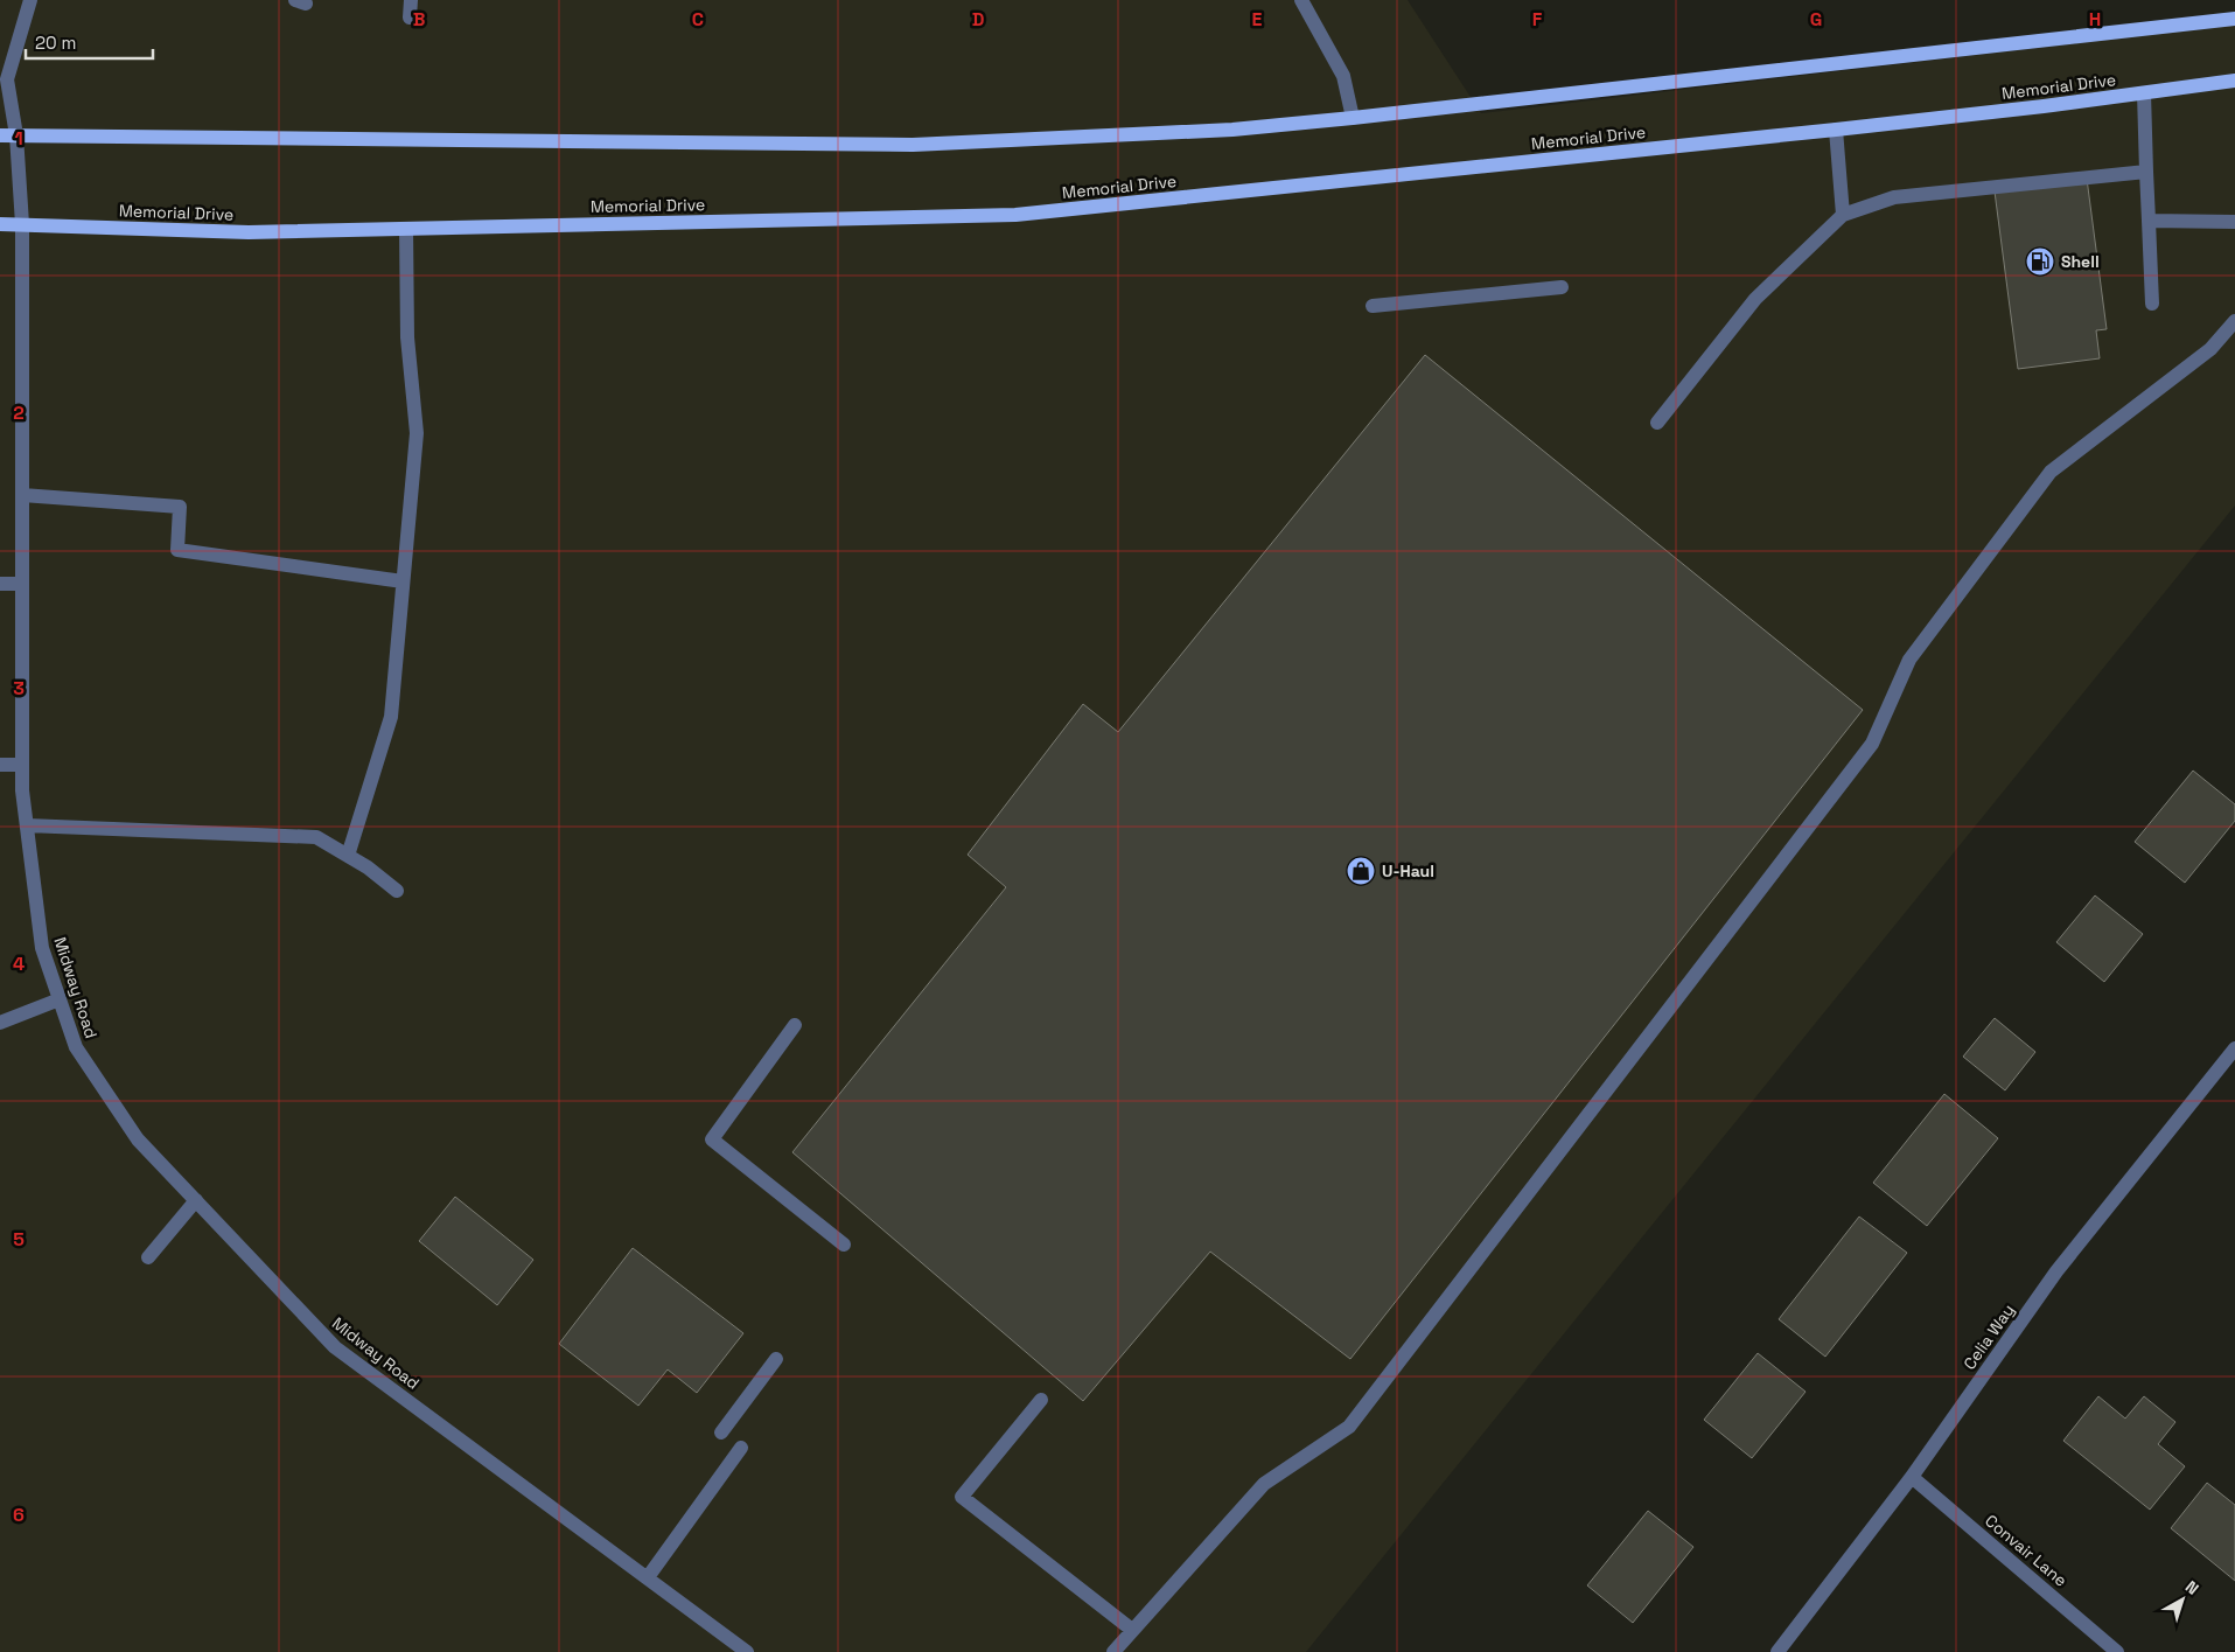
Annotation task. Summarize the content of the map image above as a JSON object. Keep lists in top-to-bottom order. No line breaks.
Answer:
{"streets":{"main road":["Memorial Drive"],"street":["Midway Road","Celia Way","Convair Lane"]},"crossings":[["Memorial Drive","Midway Road"],["Celia Way","Convair Lane"]],"places":{"fuel station":["Shell"],"shop":["U-Haul"]},"scale_bar":"20 m","north":"top right","grid":{"columns":["B","C","D","E","F","G","H"],"rows":["1","2","3","4","5","6"]}}
